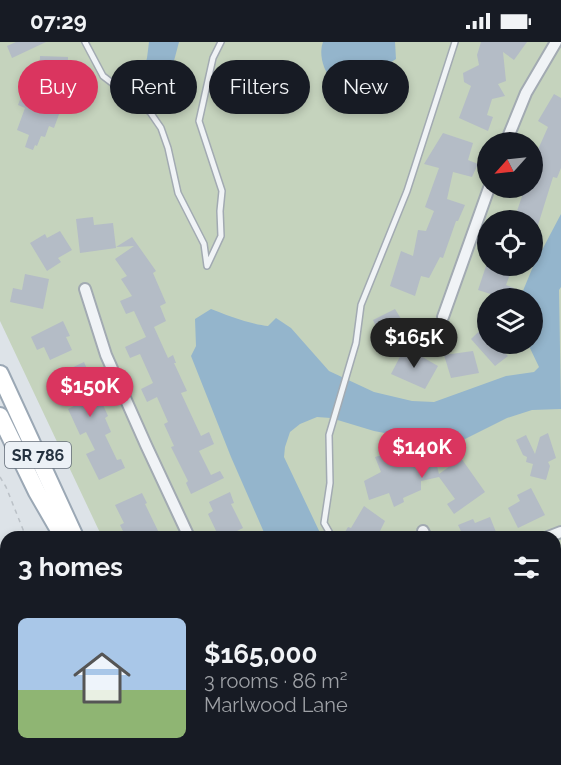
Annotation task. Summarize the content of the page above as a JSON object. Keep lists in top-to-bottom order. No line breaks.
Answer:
{"streets":{"main road":["SR 786"]},"north":"bottom left","page":{"status":"07:29","chip":["Buy","Rent","Filters","New"],"price":["$165K","$150K","$140K"],"heading":"3 homes","list":[{"name":"$165,000","note":"3 rooms · 86 m² · Marlwood Lane"}]}}
